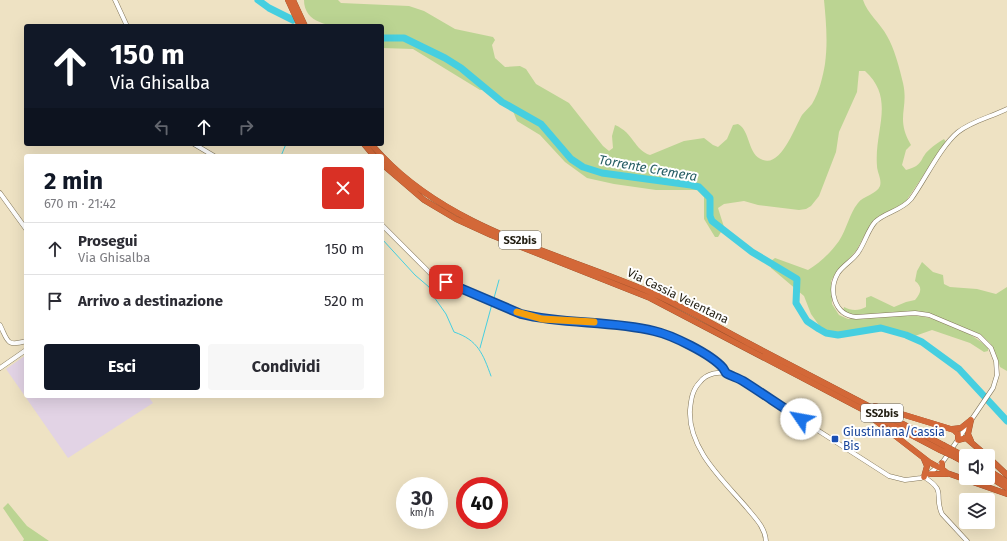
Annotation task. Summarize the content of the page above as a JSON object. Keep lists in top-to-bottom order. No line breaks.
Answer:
{"streets":{"highway":["SS2bis","Via Cassia Veientana"]},"water":["Torrente Cremera"],"places":{"transit":["Giustiniana/Cassia Bis"]},"page":{"turn":["150 m","Via Ghisalba"],"heading":["2 min","670 m · 21:42"],"list":[{"name":"Prosegui","note":"Via Ghisalba","value":"150 m"},{"name":"Arrivo a destinazione","value":"520 m"}],"buttons":["Esci","Condividi"],"speed":"30 km/h","limit":"40"}}
